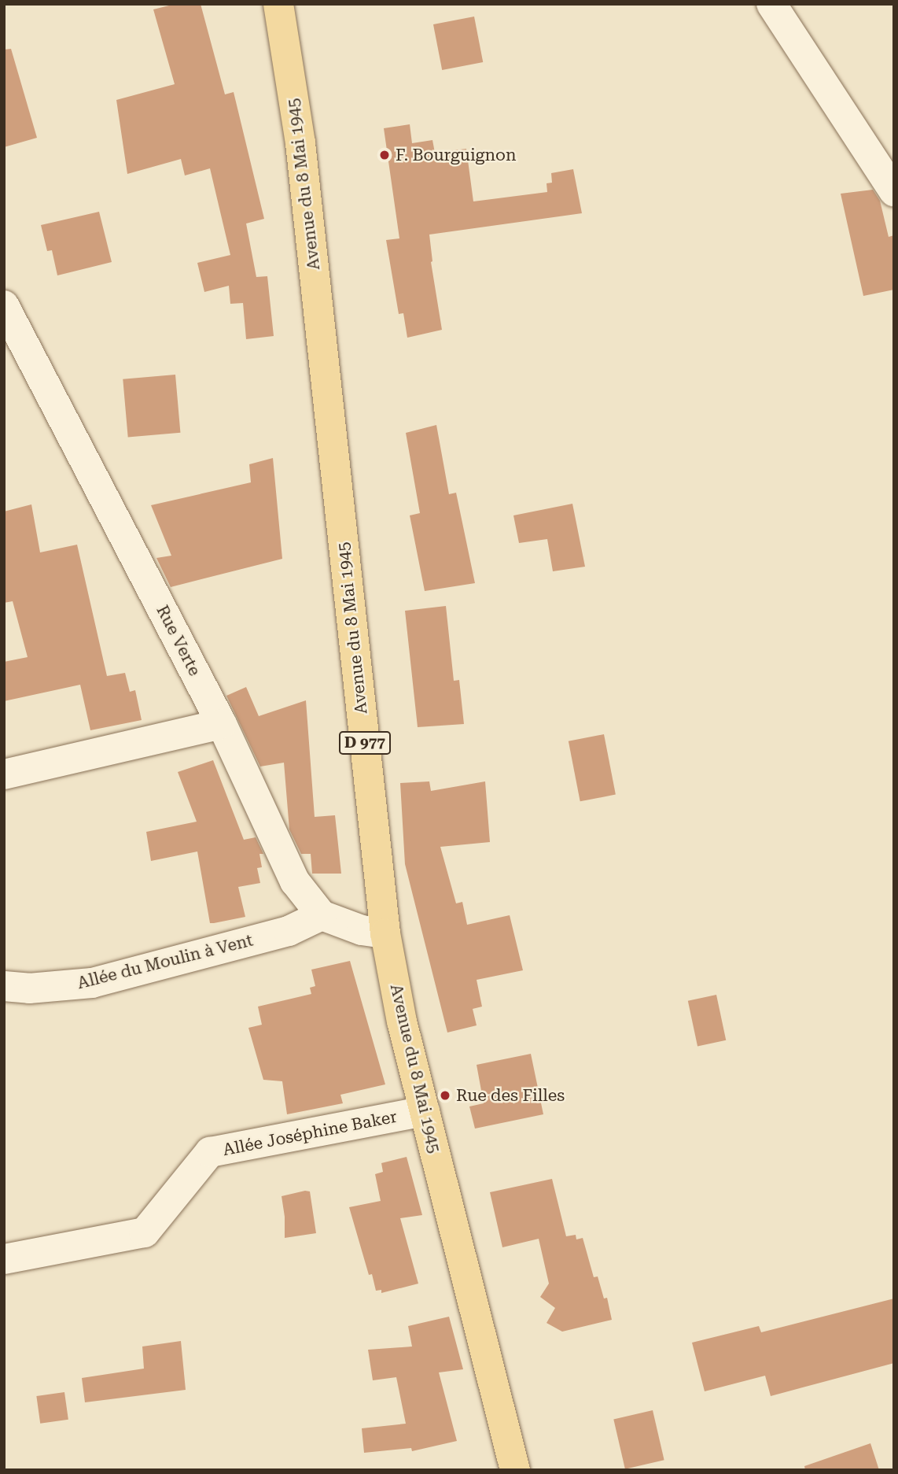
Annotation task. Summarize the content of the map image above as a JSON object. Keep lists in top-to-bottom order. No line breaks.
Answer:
{"streets":{"main road":["Avenue du 8 Mai 1945","D 977"],"street":["Rue Verte","Allée du Moulin à Vent","Allée Joséphine Baker"]},"crossings":[["Avenue du 8 Mai 1945","Allée Joséphine Baker"],["Rue Verte","Allée du Moulin à Vent"]],"places":["F. Bourguignon","Rue des Filles"]}
